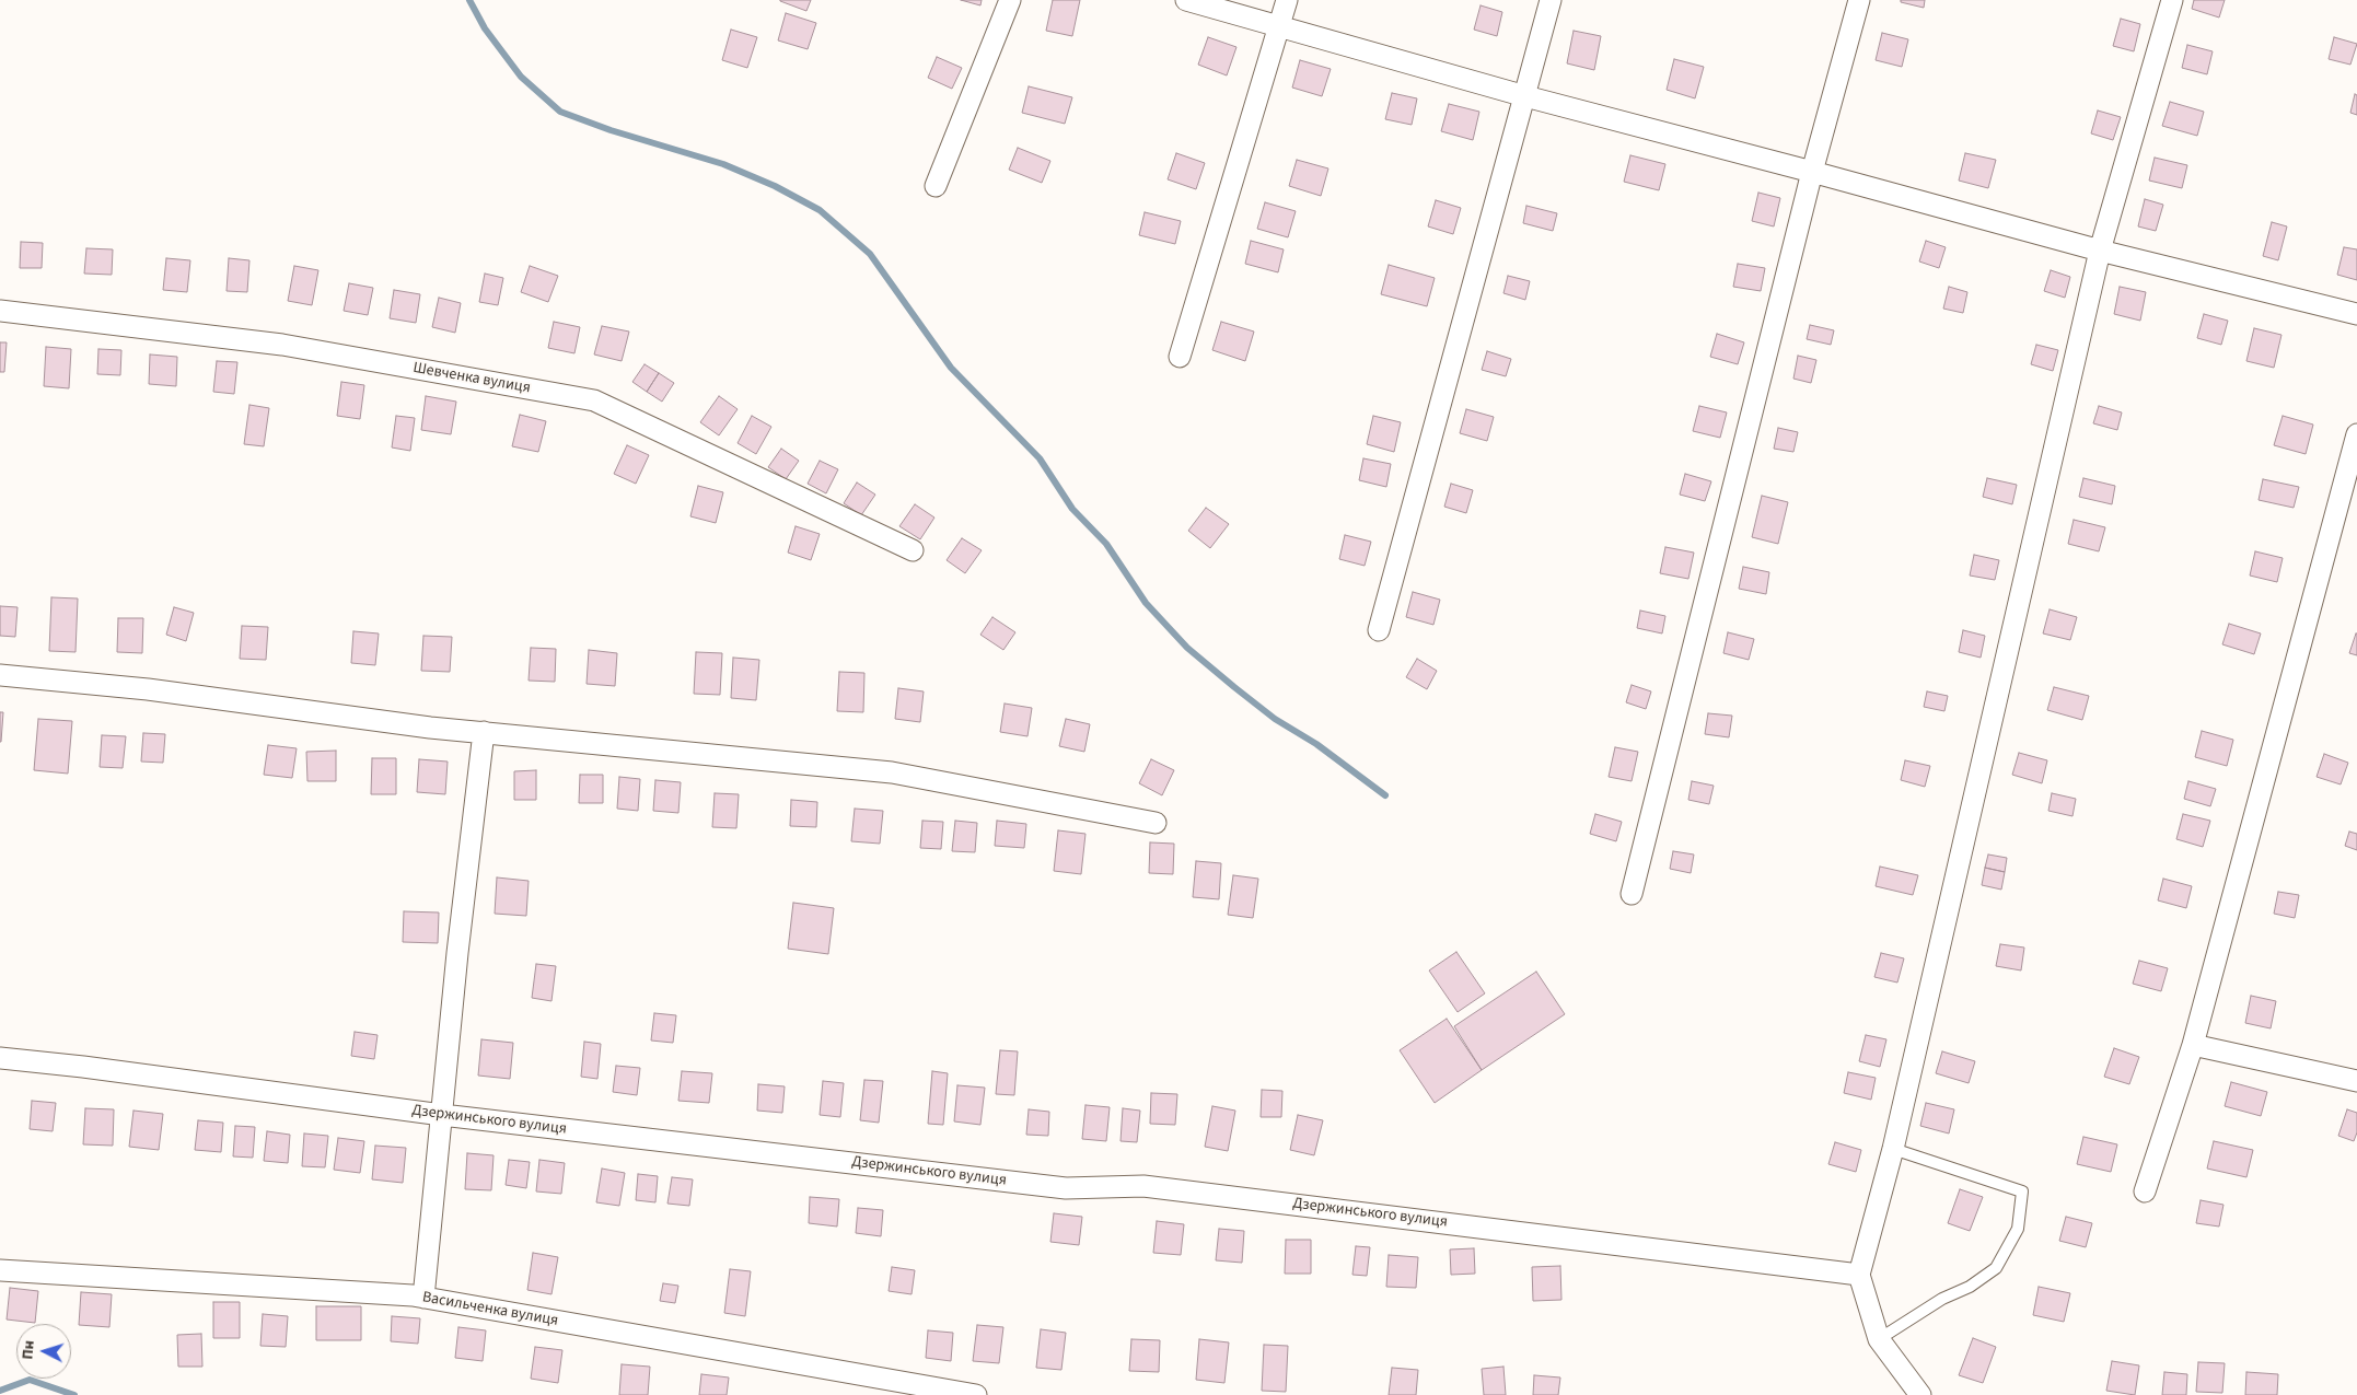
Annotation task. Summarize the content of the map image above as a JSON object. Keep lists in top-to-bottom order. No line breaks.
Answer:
{"streets":{"street":["Шевченка вулиця","Дзержинського вулиця","Васильченка вулиця"]},"north":"left"}
